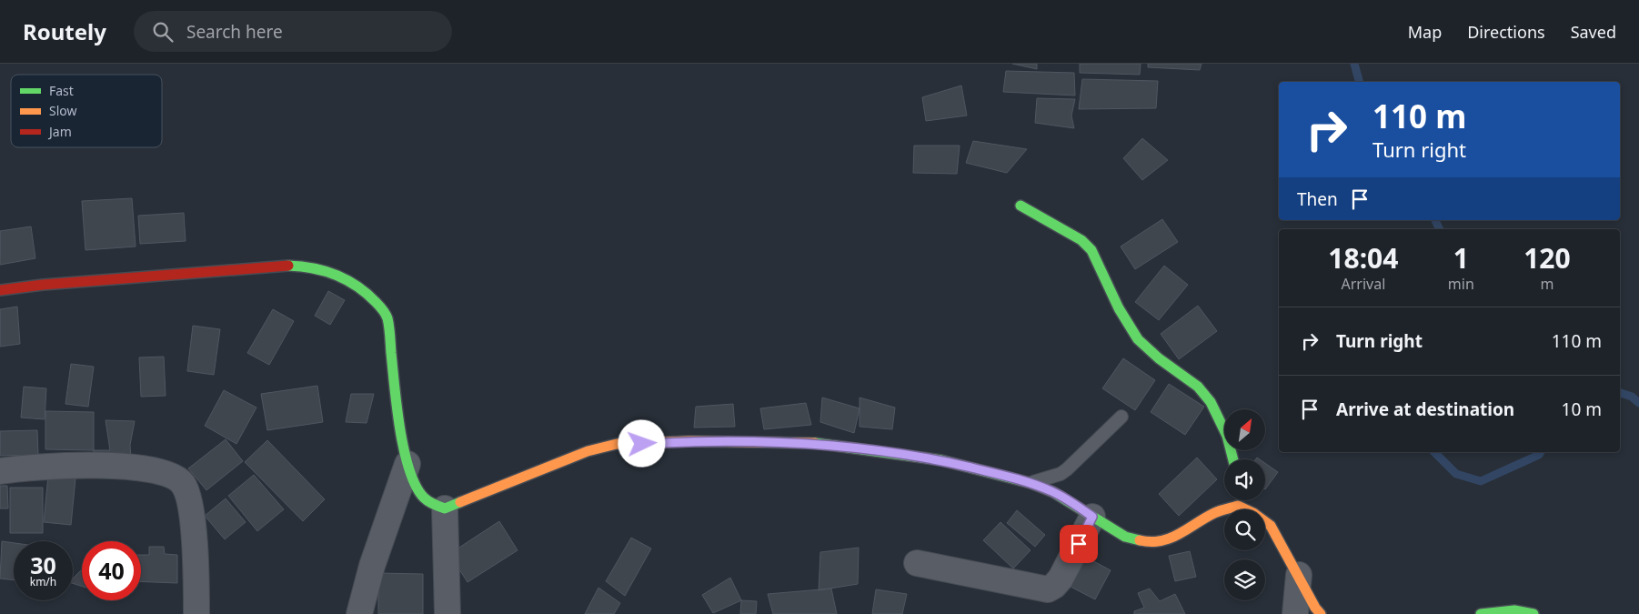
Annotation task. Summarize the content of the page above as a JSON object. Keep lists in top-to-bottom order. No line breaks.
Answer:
{"legend":["Fast","Slow","Jam"],"north":"top right","page":{"header":"Routely","search":"Search here","nav":["Map","Directions","Saved"],"turn":["110 m","Turn right"],"then":"Then","eta":["18:04","Arrival","1","min","120","m"],"list":[{"name":"Turn right","value":"110 m"},{"name":"Arrive at destination","value":"10 m"}],"speed":"30 km/h","limit":"40"}}
